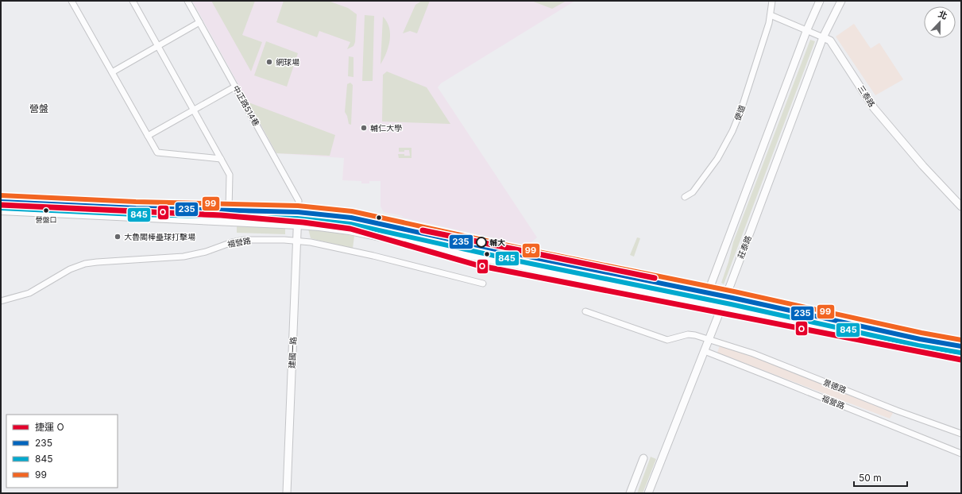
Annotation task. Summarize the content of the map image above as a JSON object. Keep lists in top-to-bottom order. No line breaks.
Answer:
{"streets":{"street":["三泰路","中正路514巷","便道","福營路","莊泰路","建國一路","景德路"]},"crossings":[["三泰路","便道"],["三泰路","莊泰路"],["中正路514巷","建國一路"],["福營路","莊泰路"],["福營路","建國一路"],["莊泰路","景德路"]],"districts":["營盤"],"places":["網球場","輔仁大學","營盤口","大魯閣棒壘球打擊場","輔大"],"lines":["transit line 99","transit line 235","metro line O","transit line 845"],"legend":["捷運 O","235","845","99"],"scale_bar":"50 m","north":"top"}
